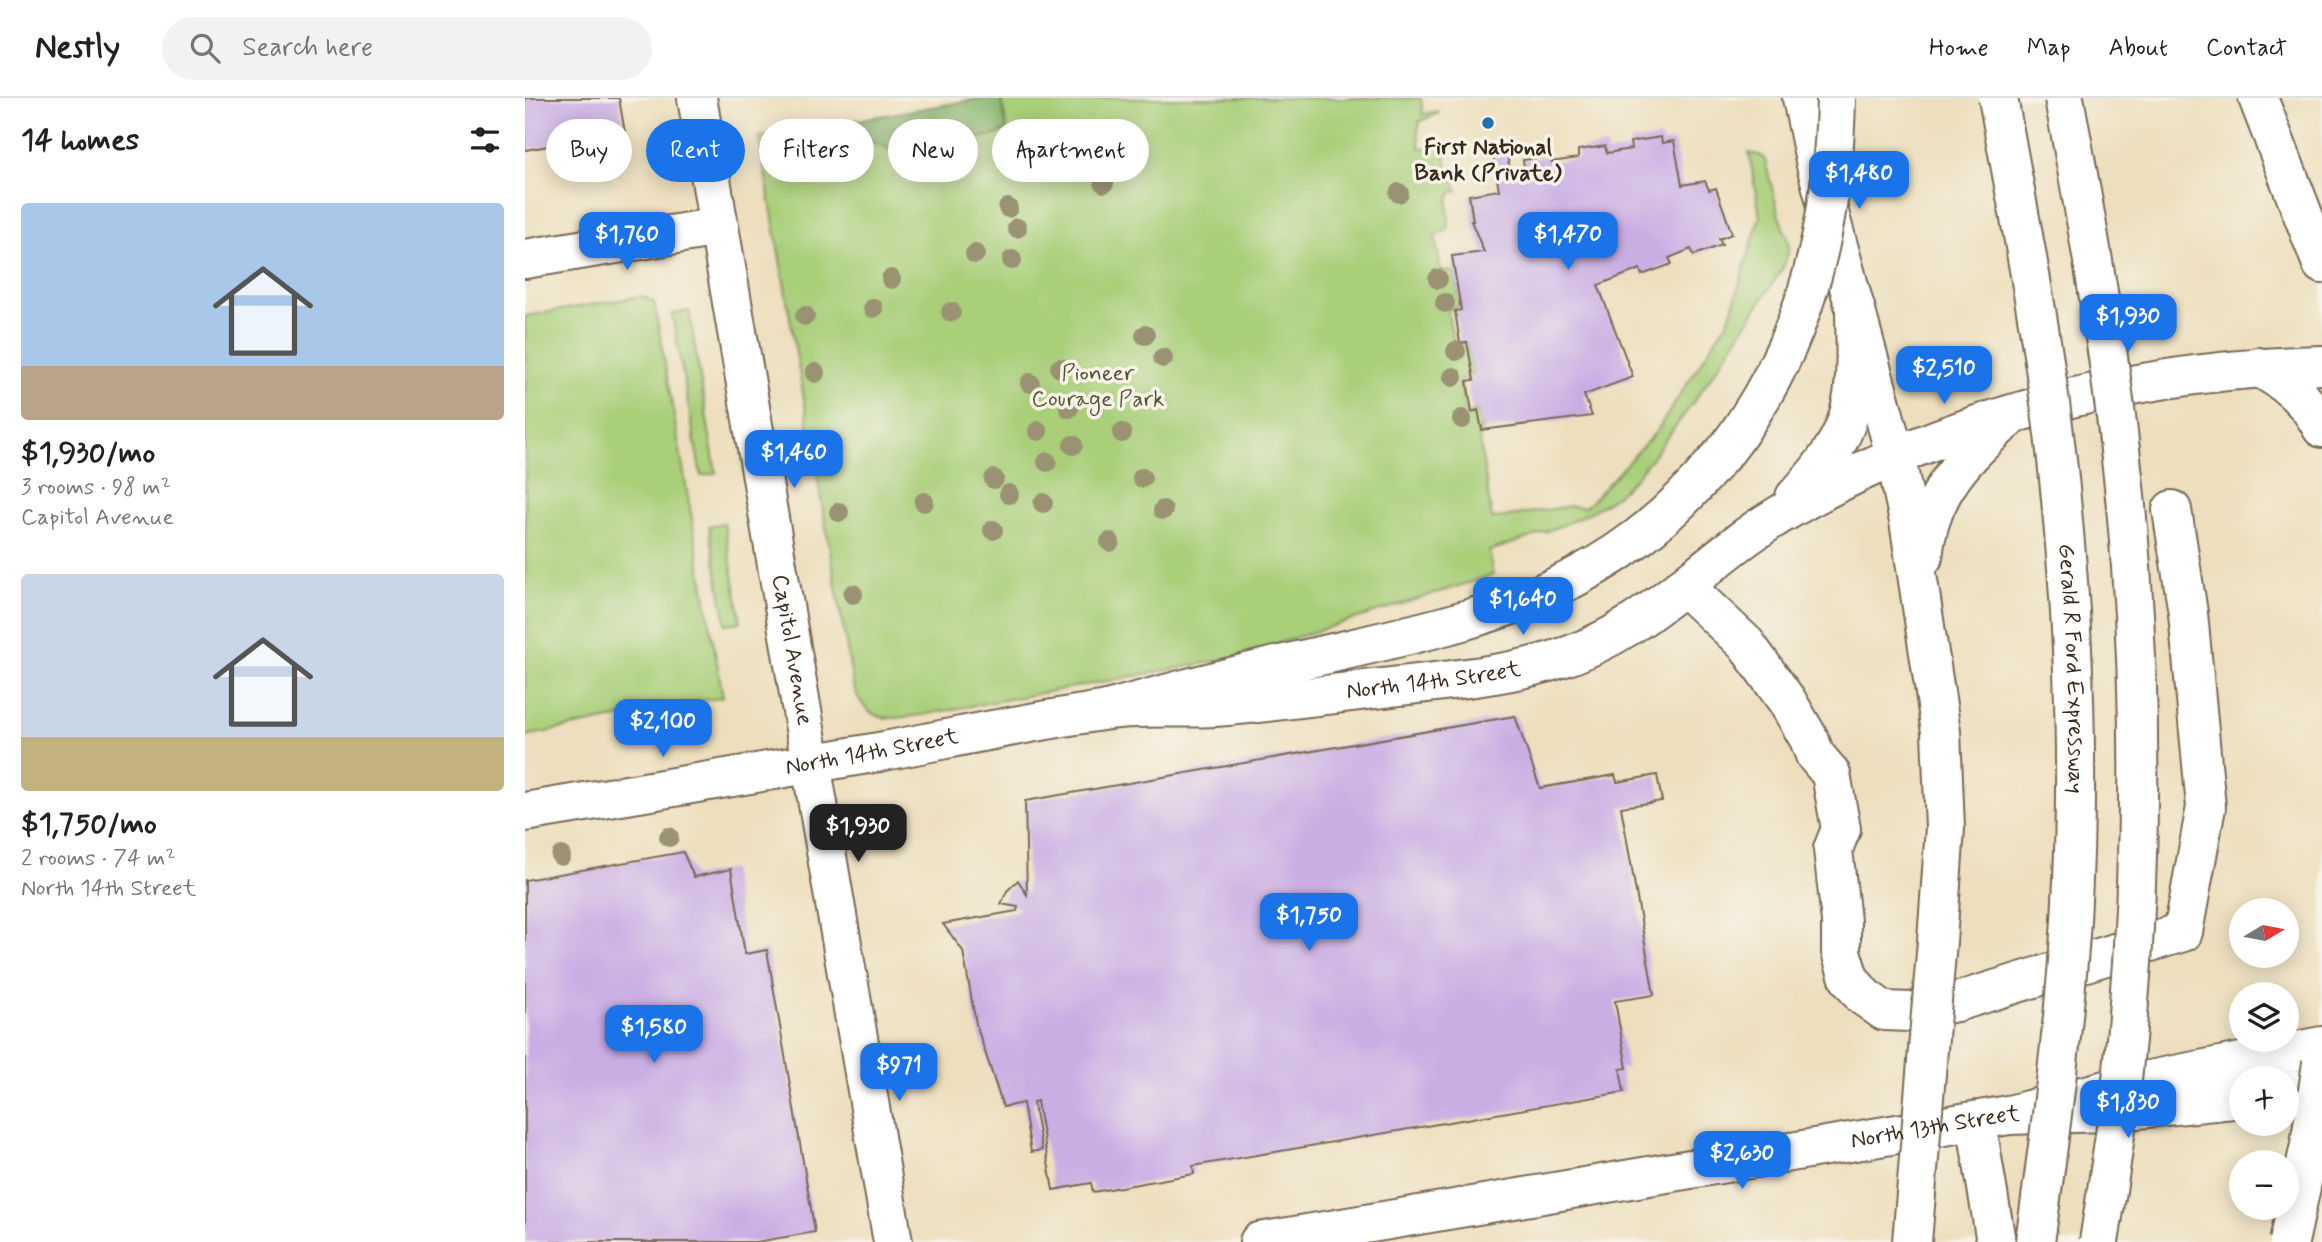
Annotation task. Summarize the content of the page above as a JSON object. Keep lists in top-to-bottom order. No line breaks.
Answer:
{"streets":{"main road":["Capitol Avenue","Gerald R Ford Expressway","North 14th Street","North 13th Street"]},"crossings":[["Capitol Avenue","North 14th Street"]],"parks":["Pioneer Courage Park"],"places":["First National Bank (Private)"],"north":"right","page":{"header":"Nestly","search":"Search here","nav":["Home","Map","About","Contact"],"heading":"14 homes","chip":["Buy","Rent","Filters","New","Apartment"],"price":["$1,480","$1,760","$1,470","$1,930","$2,510","$1,460","$1,640","$2,100","$1,930","$1,750","$1,580","$971","$1,830","$2,630"],"list":[{"name":"$1,930/mo","note":"3 rooms · 98 m² · Capitol Avenue"},{"name":"$1,750/mo","note":"2 rooms · 74 m² · North 14th Street"}],"map_buttons":["+","−"]}}
